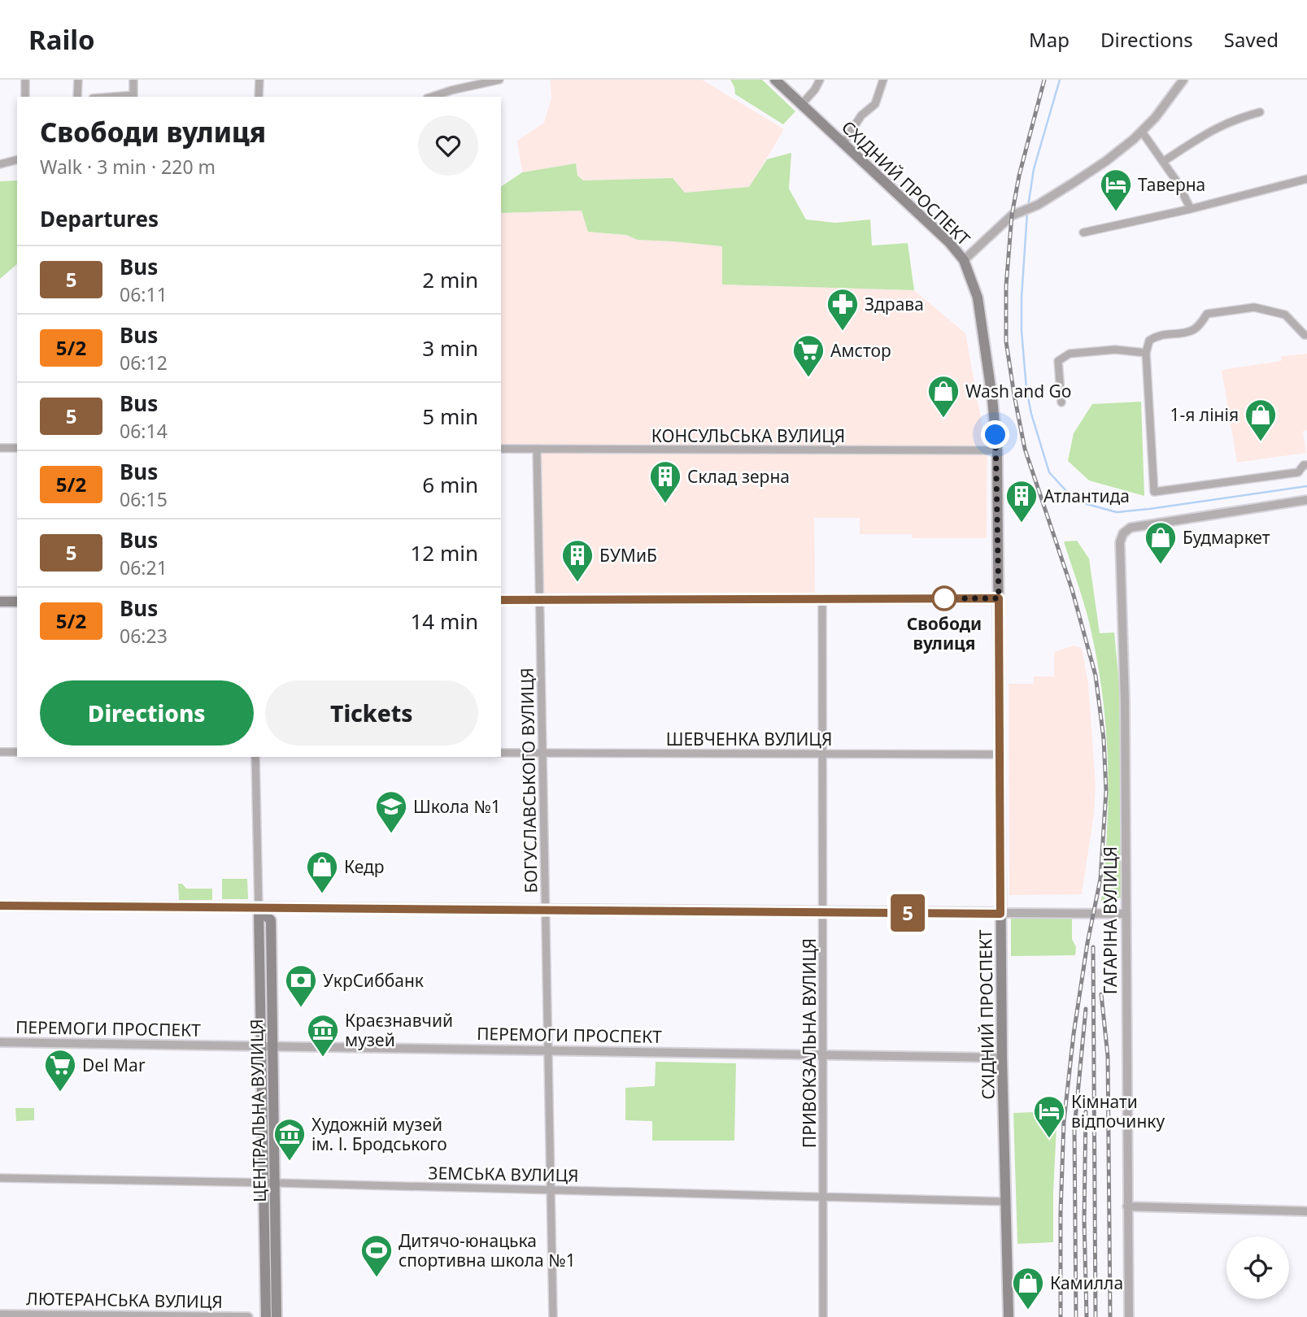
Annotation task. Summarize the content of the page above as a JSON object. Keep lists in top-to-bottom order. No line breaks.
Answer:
{"streets":{"main road":["СХІДНИЙ ПРОСПЕКТ","ЦЕНТРАЛЬНА ВУЛИЦЯ"],"street":["КОНСУЛЬСЬКА ВУЛИЦЯ","ШЕВЧЕНКА ВУЛИЦЯ","БОГУСЛАВСЬКОГО ВУЛИЦЯ","ГАГАРІНА ВУЛИЦЯ","ПЕРЕМОГИ ПРОСПЕКТ","ПРИВОКЗАЛЬНА ВУЛИЦЯ","ЗЕМСЬКА ВУЛИЦЯ","ЛЮТЕРАНСЬКА ВУЛИЦЯ"]},"crossings":[["СХІДНИЙ ПРОСПЕКТ","КОНСУЛЬСЬКА ВУЛИЦЯ"],["СХІДНИЙ ПРОСПЕКТ","ШЕВЧЕНКА ВУЛИЦЯ"],["СХІДНИЙ ПРОСПЕКТ","ПЕРЕМОГИ ПРОСПЕКТ"],["СХІДНИЙ ПРОСПЕКТ","ЗЕМСЬКА ВУЛИЦЯ"],["КОНСУЛЬСЬКА ВУЛИЦЯ","БОГУСЛАВСЬКОГО ВУЛИЦЯ"],["ШЕВЧЕНКА ВУЛИЦЯ","БОГУСЛАВСЬКОГО ВУЛИЦЯ"],["ШЕВЧЕНКА ВУЛИЦЯ","ПРИВОКЗАЛЬНА ВУЛИЦЯ"],["БОГУСЛАВСЬКОГО ВУЛИЦЯ","ПЕРЕМОГИ ПРОСПЕКТ"],["БОГУСЛАВСЬКОГО ВУЛИЦЯ","ЗЕМСЬКА ВУЛИЦЯ"],["ПЕРЕМОГИ ПРОСПЕКТ","ПРИВОКЗАЛЬНА ВУЛИЦЯ"],["ПЕРЕМОГИ ПРОСПЕКТ","ЦЕНТРАЛЬНА ВУЛИЦЯ"],["ПРИВОКЗАЛЬНА ВУЛИЦЯ","ЗЕМСЬКА ВУЛИЦЯ"],["ЦЕНТРАЛЬНА ВУЛИЦЯ","ЗЕМСЬКА ВУЛИЦЯ"]],"places":{"hotel":["Таверна","Кімнати відпочинку"],"pharmacy":["Здрава"],"supermarket":["Амстор","Del Mar"],"shop":["Wash and Go","1-я лінія","Будмаркет","Кедр","Камилла"],"building":["Склад зерна","Атлантида","БУМиБ"],"other":["Свободи вулиця"],"school or university":["Школа №1"],"bank":["УкрСиббанк"],"museum":["Краєзнавчий музей","Художній музей ім. І. Бродського"],"sports":["Дитячо-юнацька спортивна школа №1"]},"lines":["bus line 5"],"page":{"header":"Railo","nav":["Map","Directions","Saved"],"on_map":"5","heading":[["Свободи вулиця","Walk · 3 min · 220 m"],"Departures"],"list":[{"mark":"5","name":"Bus","note":"06:11","value":"2 min"},{"mark":"5/2","name":"Bus","note":"06:12","value":"3 min"},{"mark":"5","name":"Bus","note":"06:14","value":"5 min"},{"mark":"5/2","name":"Bus","note":"06:15","value":"6 min"},{"mark":"5","name":"Bus","note":"06:21","value":"12 min"},{"mark":"5/2","name":"Bus","note":"06:23","value":"14 min"}],"buttons":["Directions","Tickets"]}}
